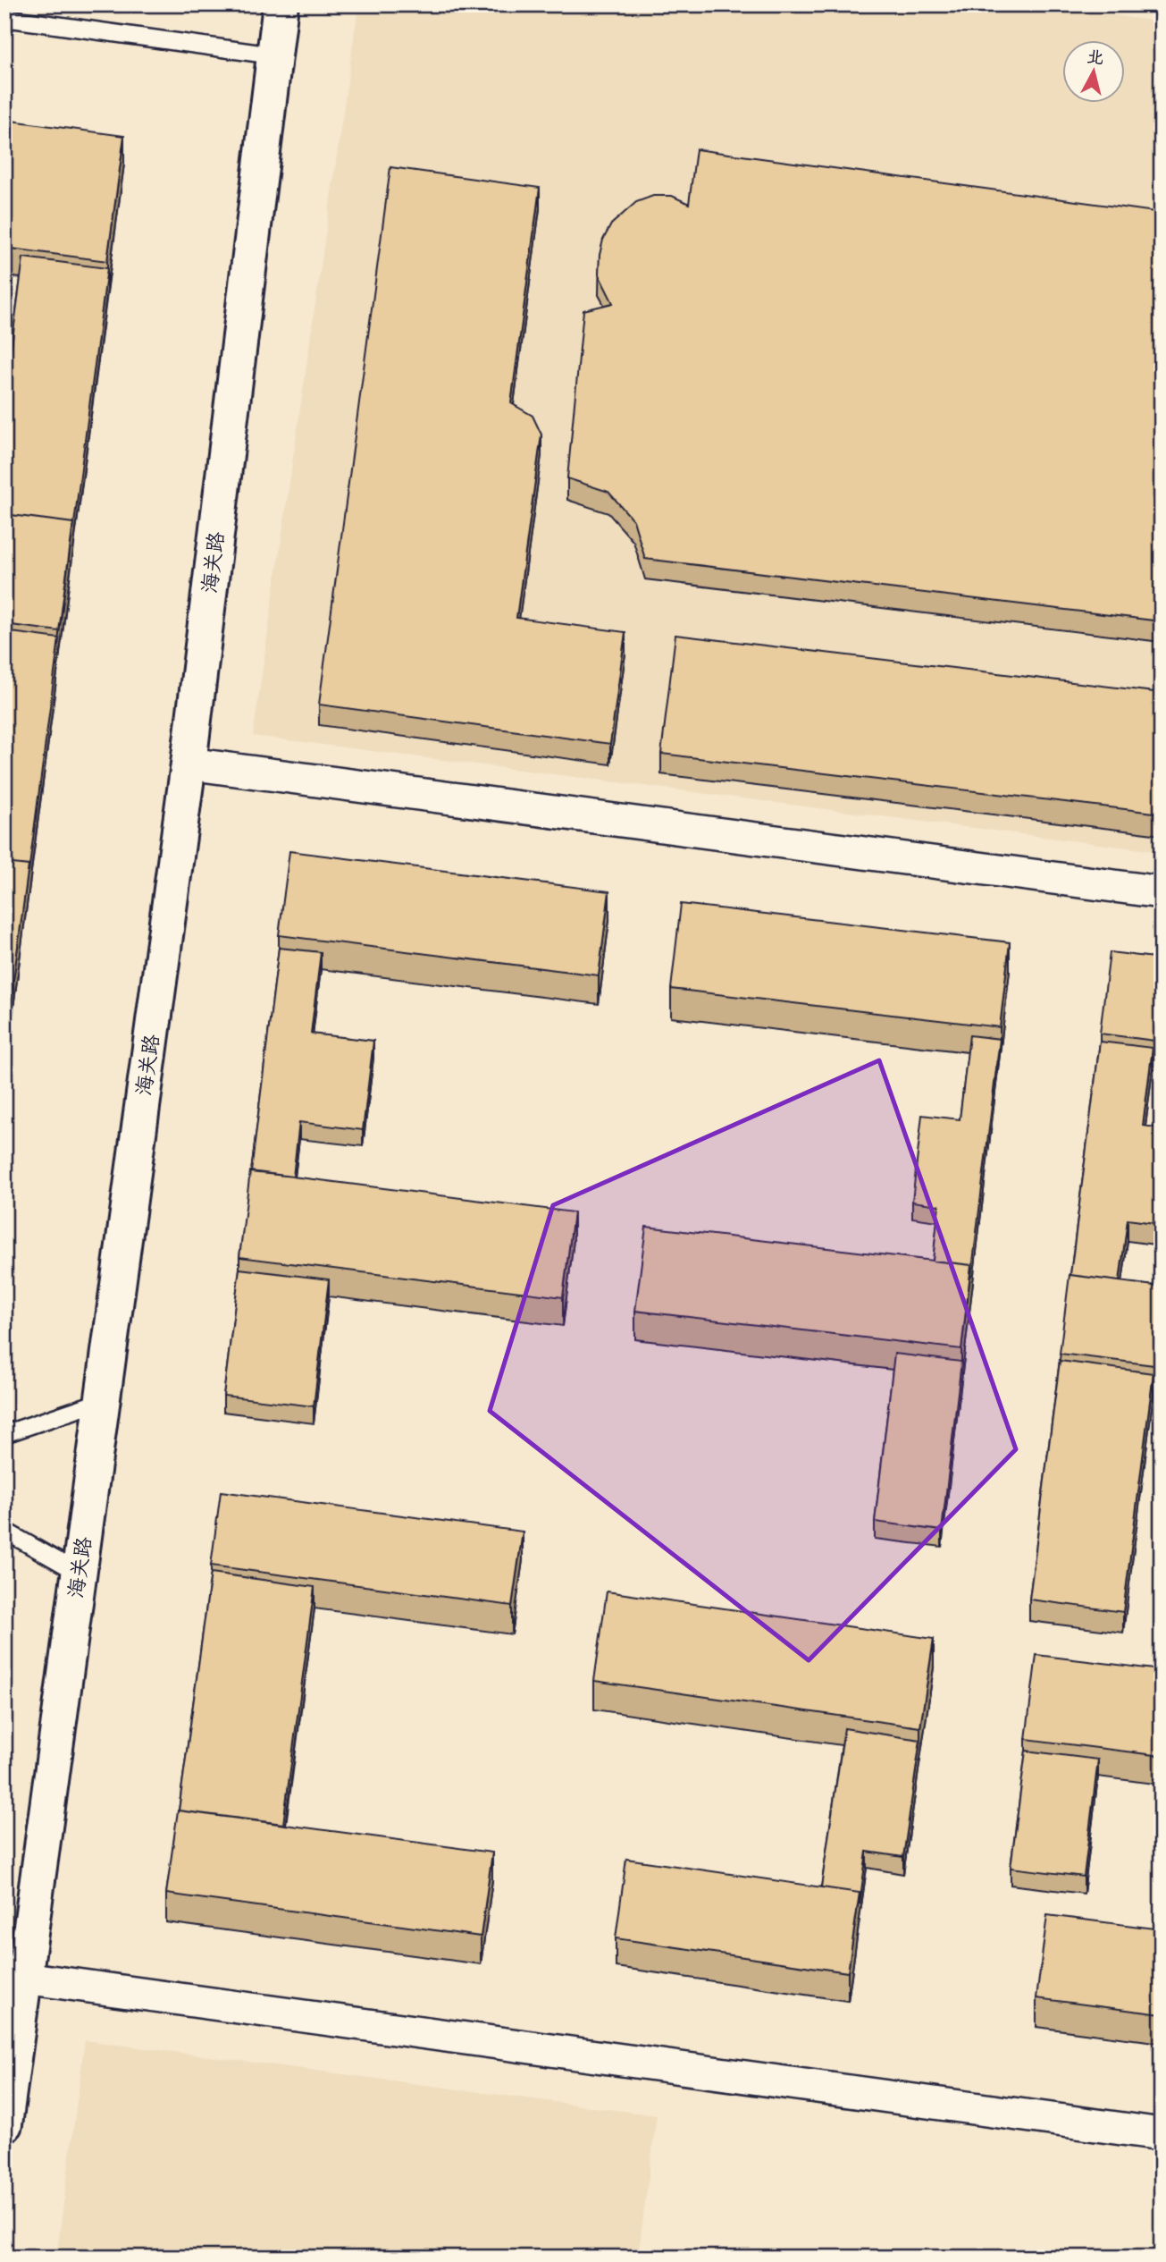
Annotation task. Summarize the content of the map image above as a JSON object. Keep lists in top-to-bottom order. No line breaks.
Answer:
{"streets":{"street":["海关路"]},"north":"top"}
